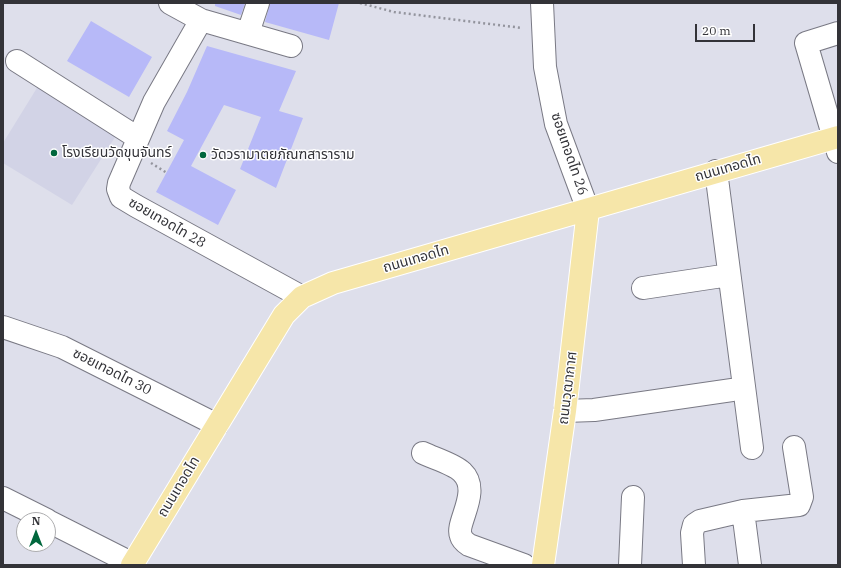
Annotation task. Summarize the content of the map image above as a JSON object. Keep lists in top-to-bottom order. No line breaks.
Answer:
{"streets":{"main road":["ถนนเทอดไท","ถนนวุฒากาศ"],"street":["ซอยเทอดไท 26","ซอยเทอดไท 28","ซอยเทอดไท 30"]},"crossings":[["ซอยเทอดไท 26","ถนนเทอดไท"],["ซอยเทอดไท 26","ถนนวุฒากาศ"],["ถนนเทอดไท","ซอยเทอดไท 28"],["ถนนเทอดไท","ซอยเทอดไท 30"],["ถนนเทอดไท","ถนนวุฒากาศ"]],"places":["โรงเรียนวัดขุนจันทร์","วัดวรามาตยภัณฑสาราราม"],"scale_bar":"20 m","north":"top"}
